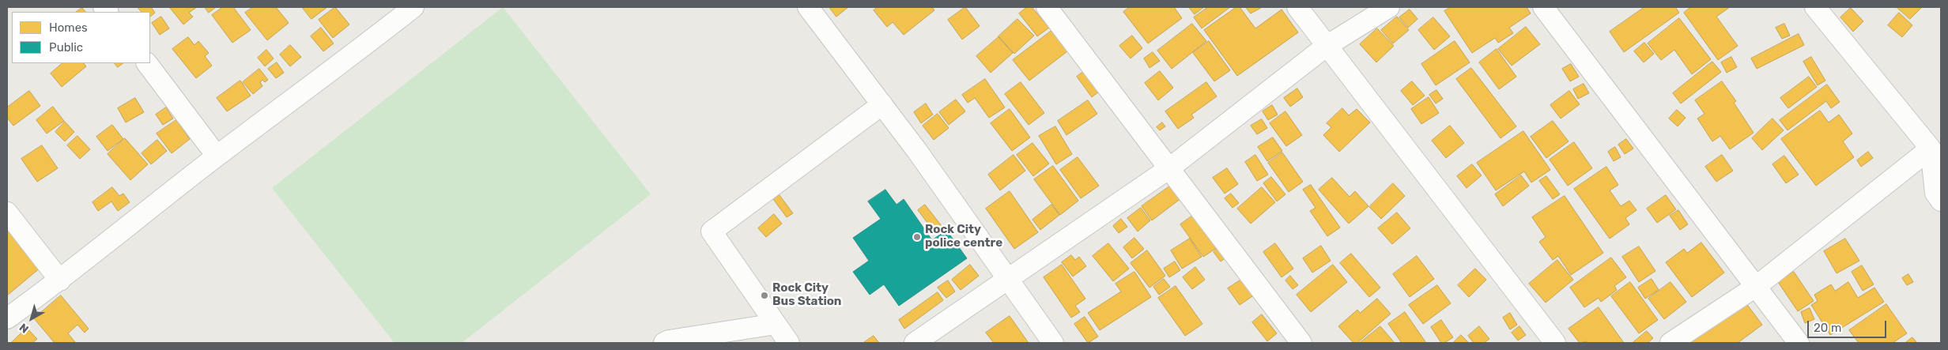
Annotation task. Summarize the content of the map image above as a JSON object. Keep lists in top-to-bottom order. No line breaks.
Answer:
{"places":["Rock City police centre","Rock City Bus Station"],"legend":["Homes","Public"],"scale_bar":"20 m","north":"bottom left"}
